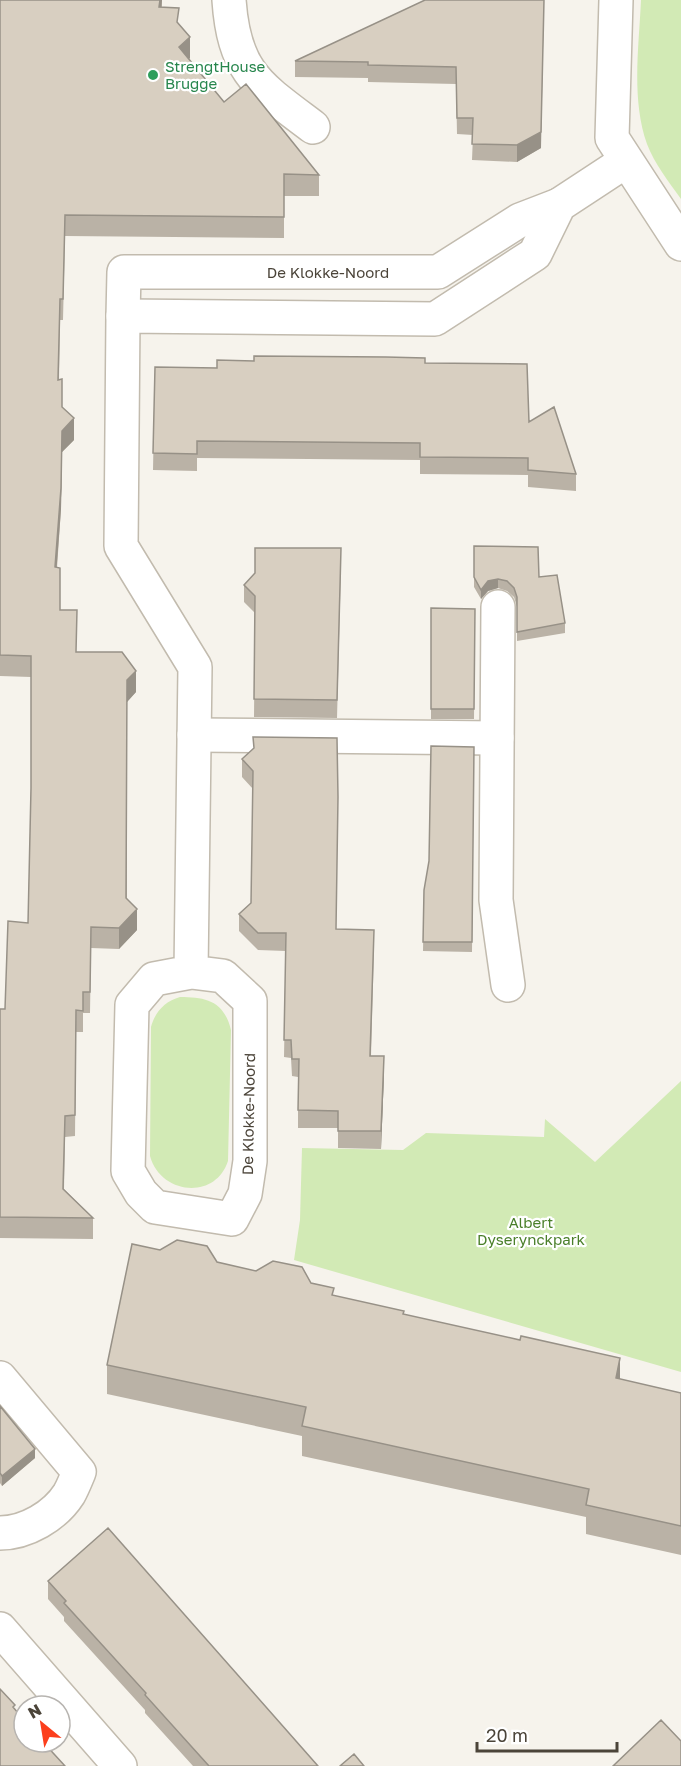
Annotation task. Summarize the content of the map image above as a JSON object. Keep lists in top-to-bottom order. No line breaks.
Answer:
{"streets":{"street":["De Klokke-Noord"]},"parks":["Albert Dyserynckpark"],"places":["StrengtHouse Brugge"],"scale_bar":"20 m","north":"top left"}
